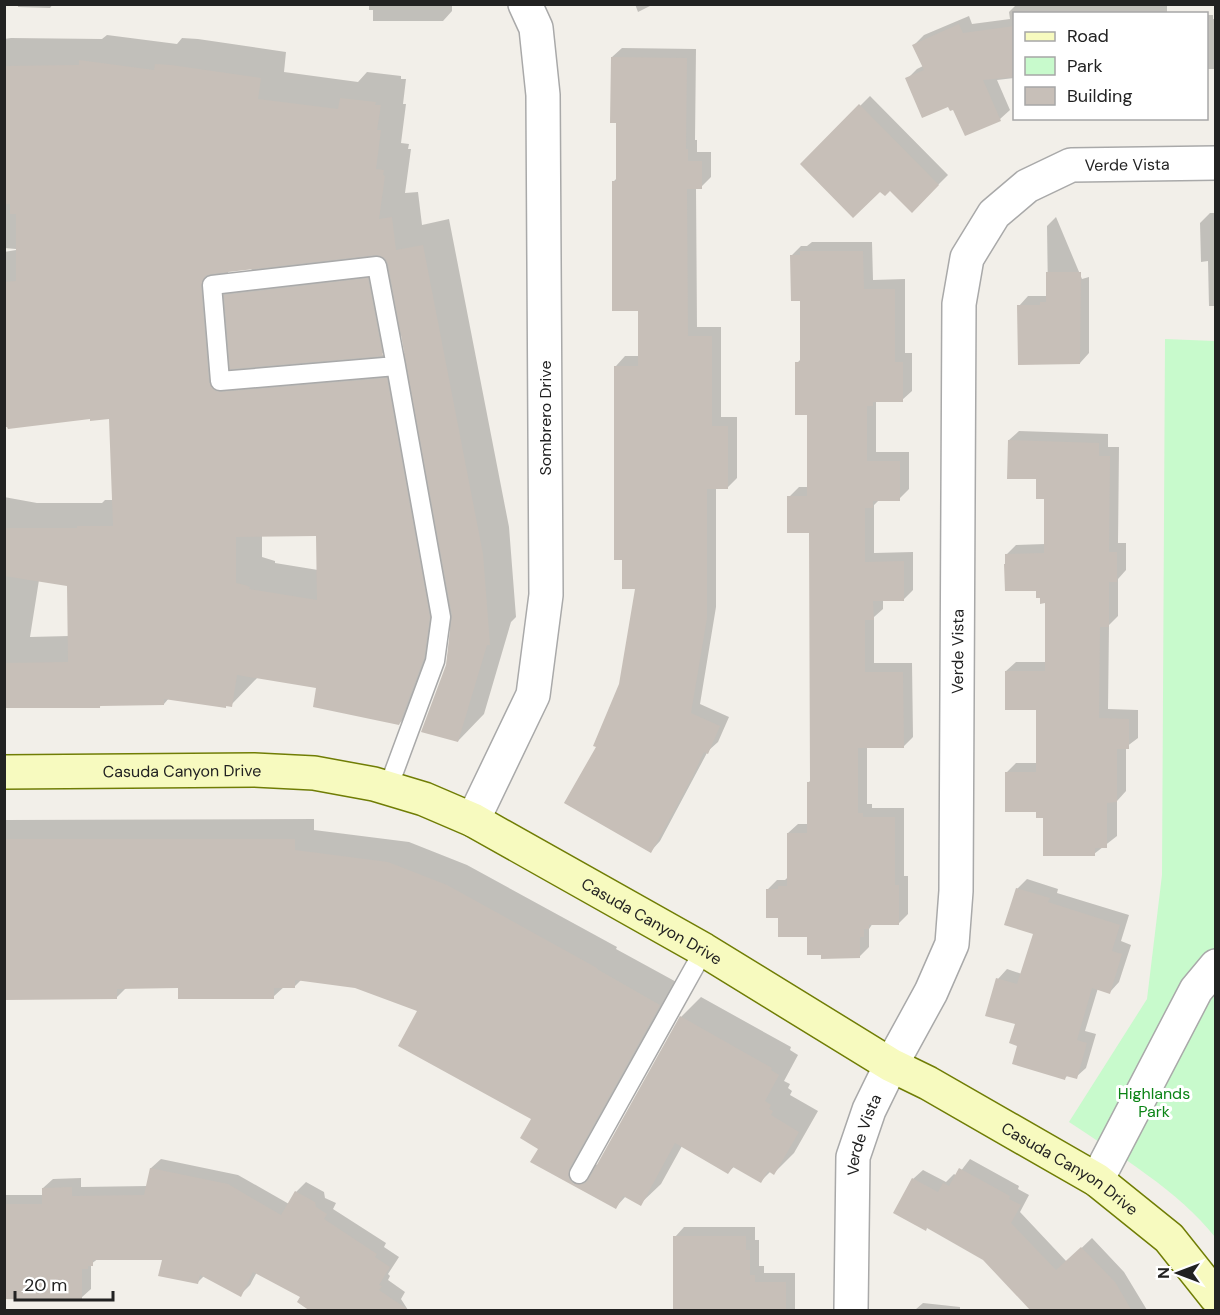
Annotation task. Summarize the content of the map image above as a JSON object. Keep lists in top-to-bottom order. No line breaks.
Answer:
{"streets":{"street":["Verde Vista","Sombrero Drive","Casuda Canyon Drive"]},"crossings":[["Verde Vista","Casuda Canyon Drive"],["Sombrero Drive","Casuda Canyon Drive"]],"parks":["Highlands Park"],"legend":["Road","Park","Building"],"scale_bar":"20 m","north":"left"}
